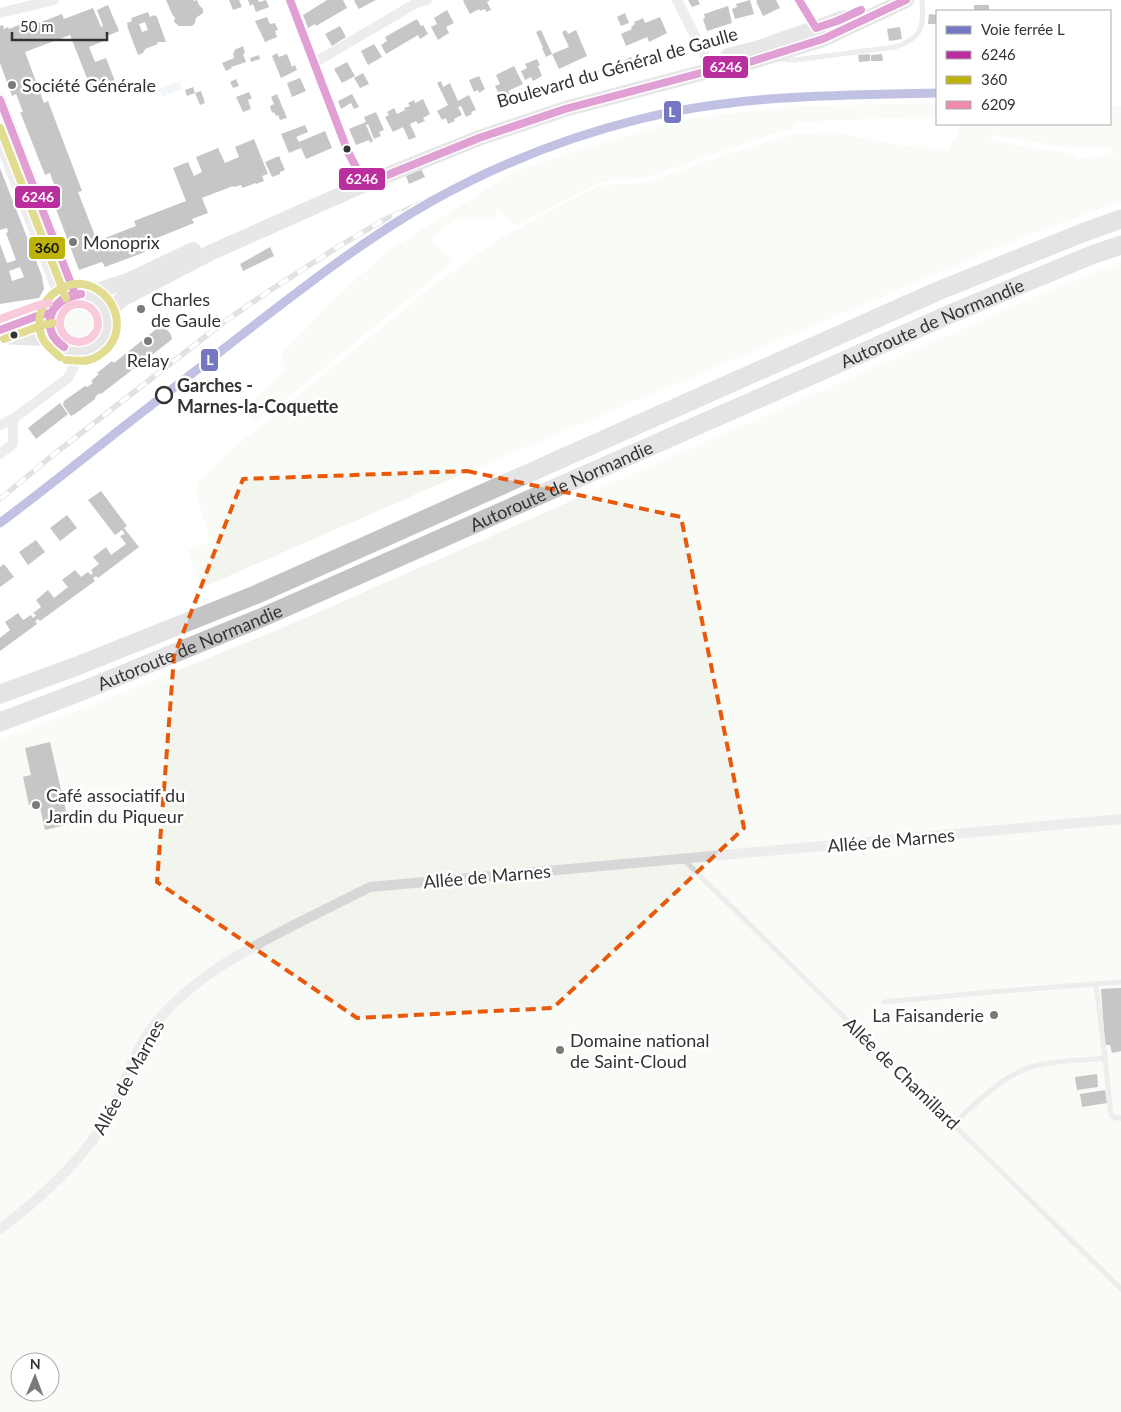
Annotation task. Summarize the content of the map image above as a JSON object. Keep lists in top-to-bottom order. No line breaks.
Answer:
{"streets":{"highway":["Autoroute de Normandie"],"main road":["Boulevard du Général de Gaulle"],"street":["Allée de Marnes"],"lane":["Allée de Chamillard"]},"crossings":[["Allée de Marnes","Allée de Chamillard"]],"places":["Société Générale","Monoprix","Charles de Gaule","Relay","Garches - Marnes-la-Coquette","Café associatif du Jardin du Piqueur","La Faisanderie","Domaine national de Saint-Cloud"],"lines":["transit line 6246","rail line L","transit line 360","transit line 6209"],"legend":["Voie ferrée L","6246","360","6209"],"scale_bar":"50 m","north":"top"}
